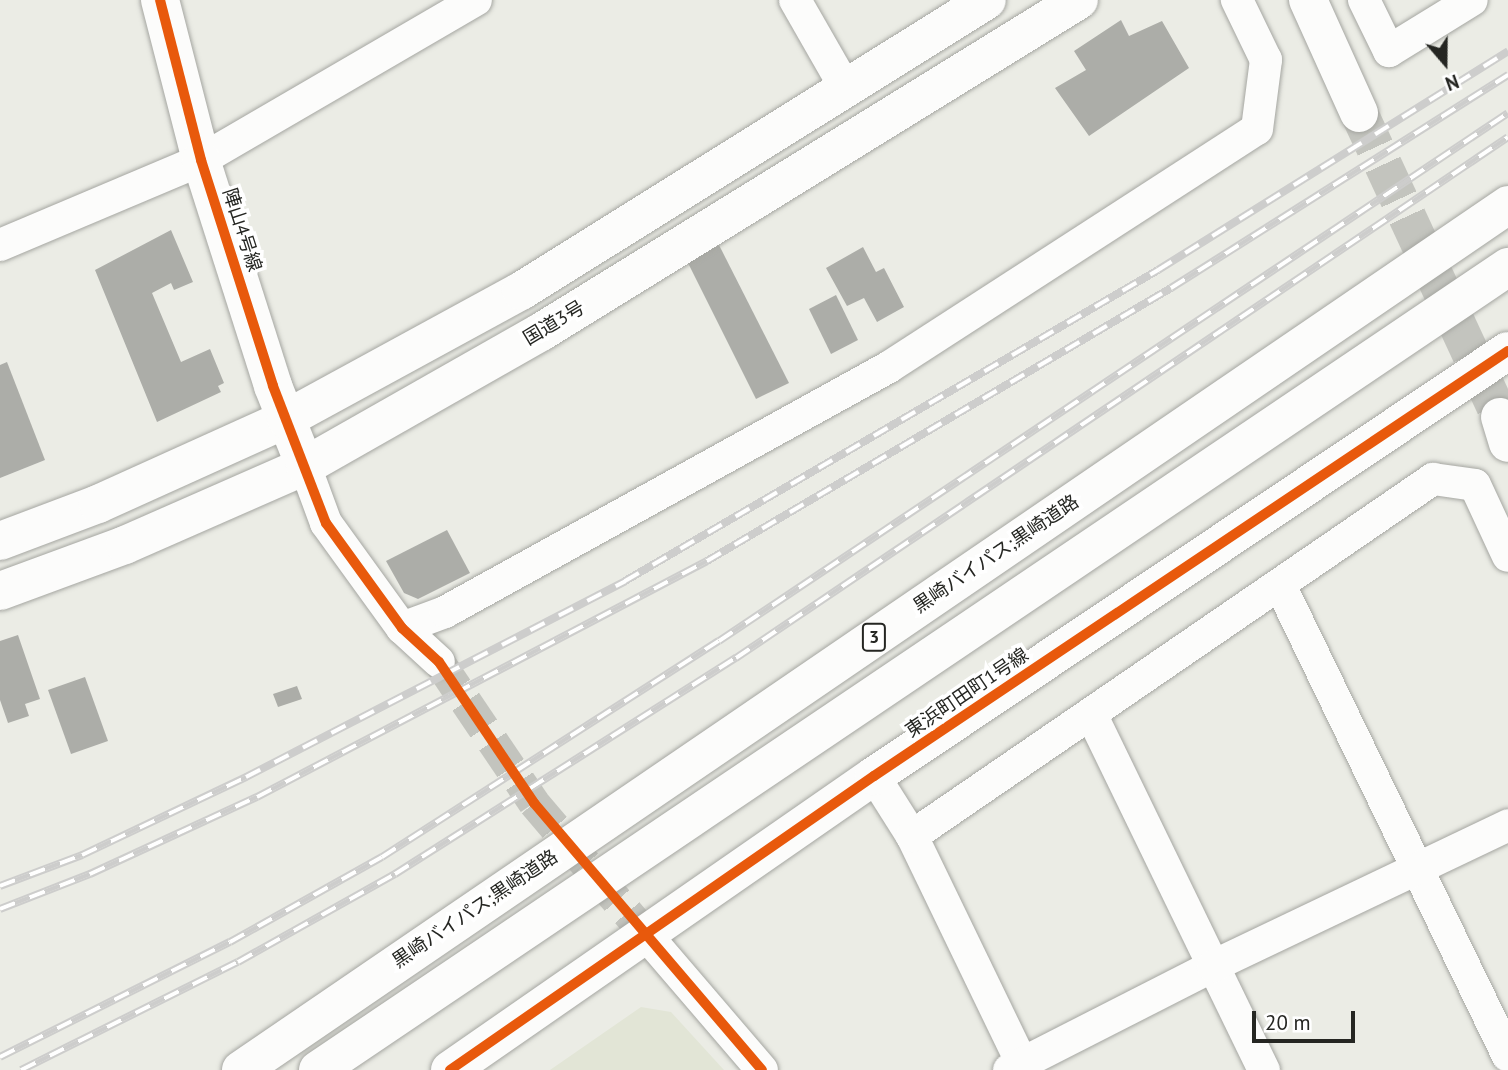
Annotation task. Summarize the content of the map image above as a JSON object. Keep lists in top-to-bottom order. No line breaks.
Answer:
{"streets":{"main road":["陣山4号線","国道3号","黒崎バイパス;黒崎道路","3","東浜町田町1号線"]},"crossings":[["陣山4号線","国道3号"]],"scale_bar":"20 m","north":"bottom"}
